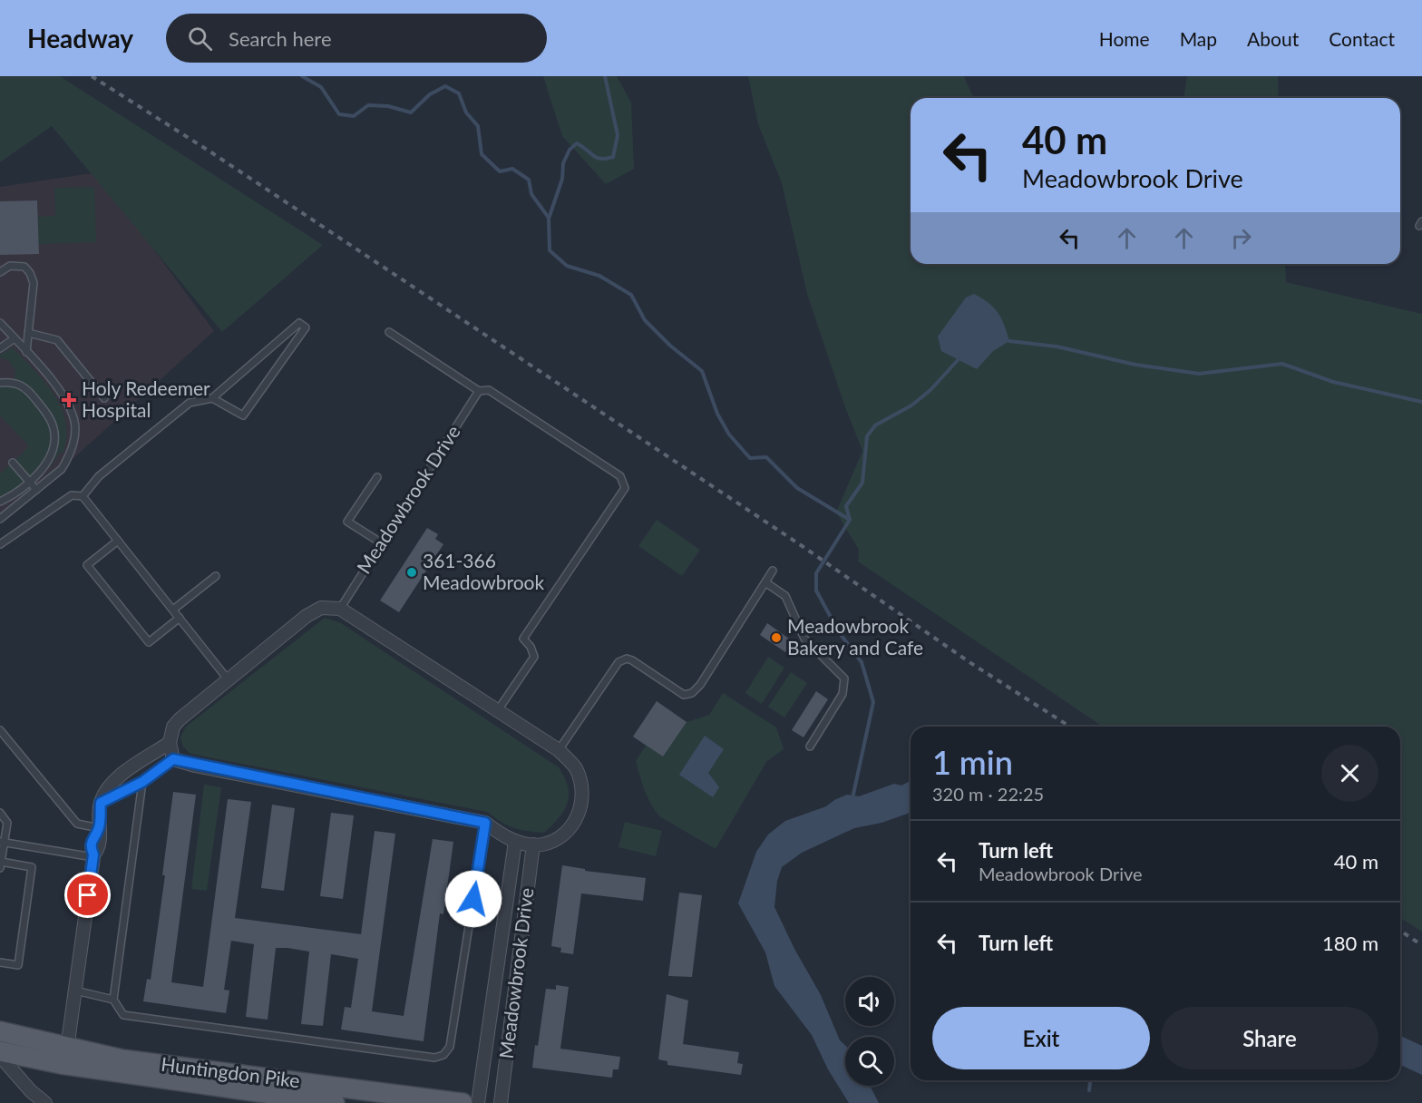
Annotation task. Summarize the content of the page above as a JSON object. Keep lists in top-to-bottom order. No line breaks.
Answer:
{"streets":{"main road":["Huntingdon Pike"],"street":["Meadowbrook Drive"]},"places":{"health":["Holy Redeemer Hospital"],"other":["361-366 Meadowbrook","Meadowbrook Bakery and Cafe"]},"page":{"header":"Headway","search":"Search here","nav":["Home","Map","About","Contact"],"turn":["40 m","Meadowbrook Drive"],"heading":["1 min","320 m · 22:25"],"list":[{"name":"Turn left","note":"Meadowbrook Drive","value":"40 m"},{"name":"Turn left","value":"180 m"}],"buttons":["Exit","Share"]}}
